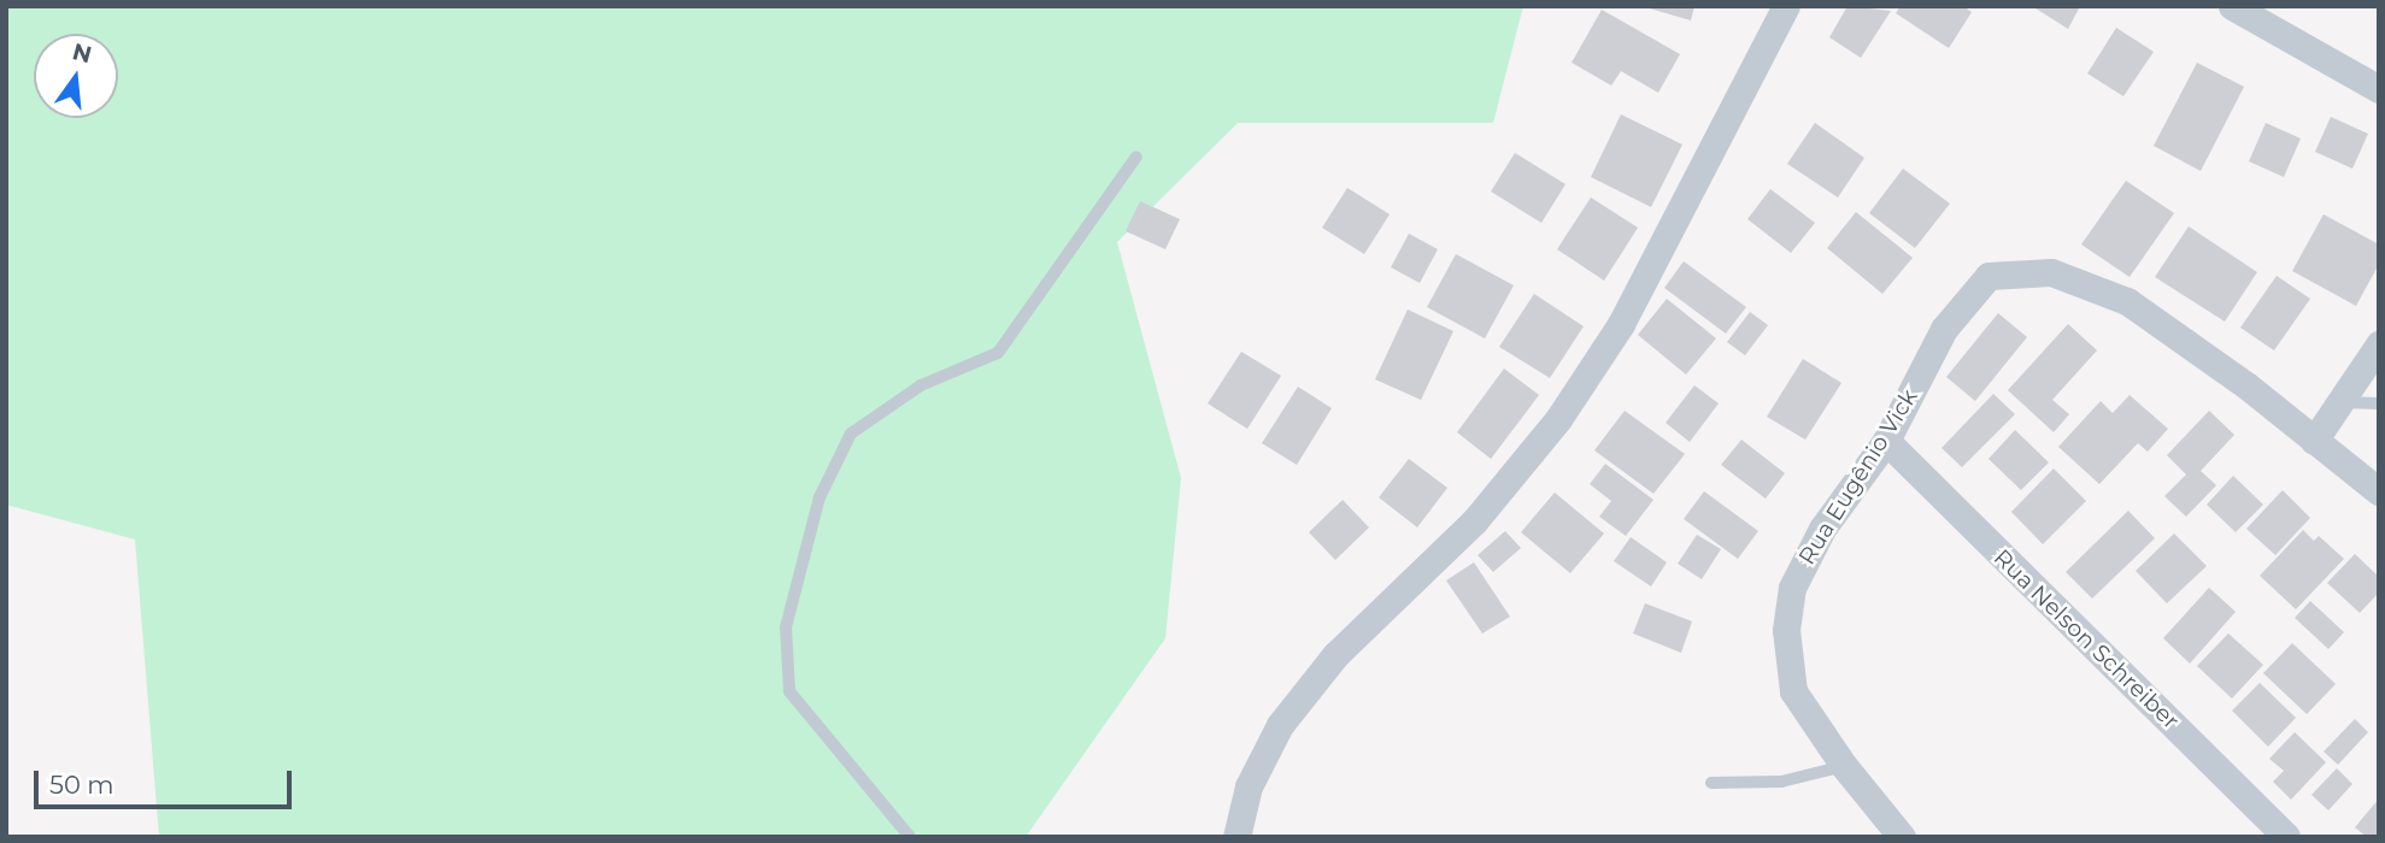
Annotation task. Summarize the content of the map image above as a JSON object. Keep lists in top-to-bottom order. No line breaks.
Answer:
{"streets":{"street":["Rua Eugênio Vick","Rua Nelson Schreiber"]},"crossings":[["Rua Eugênio Vick","Rua Nelson Schreiber"]],"scale_bar":"50 m","north":"top"}
